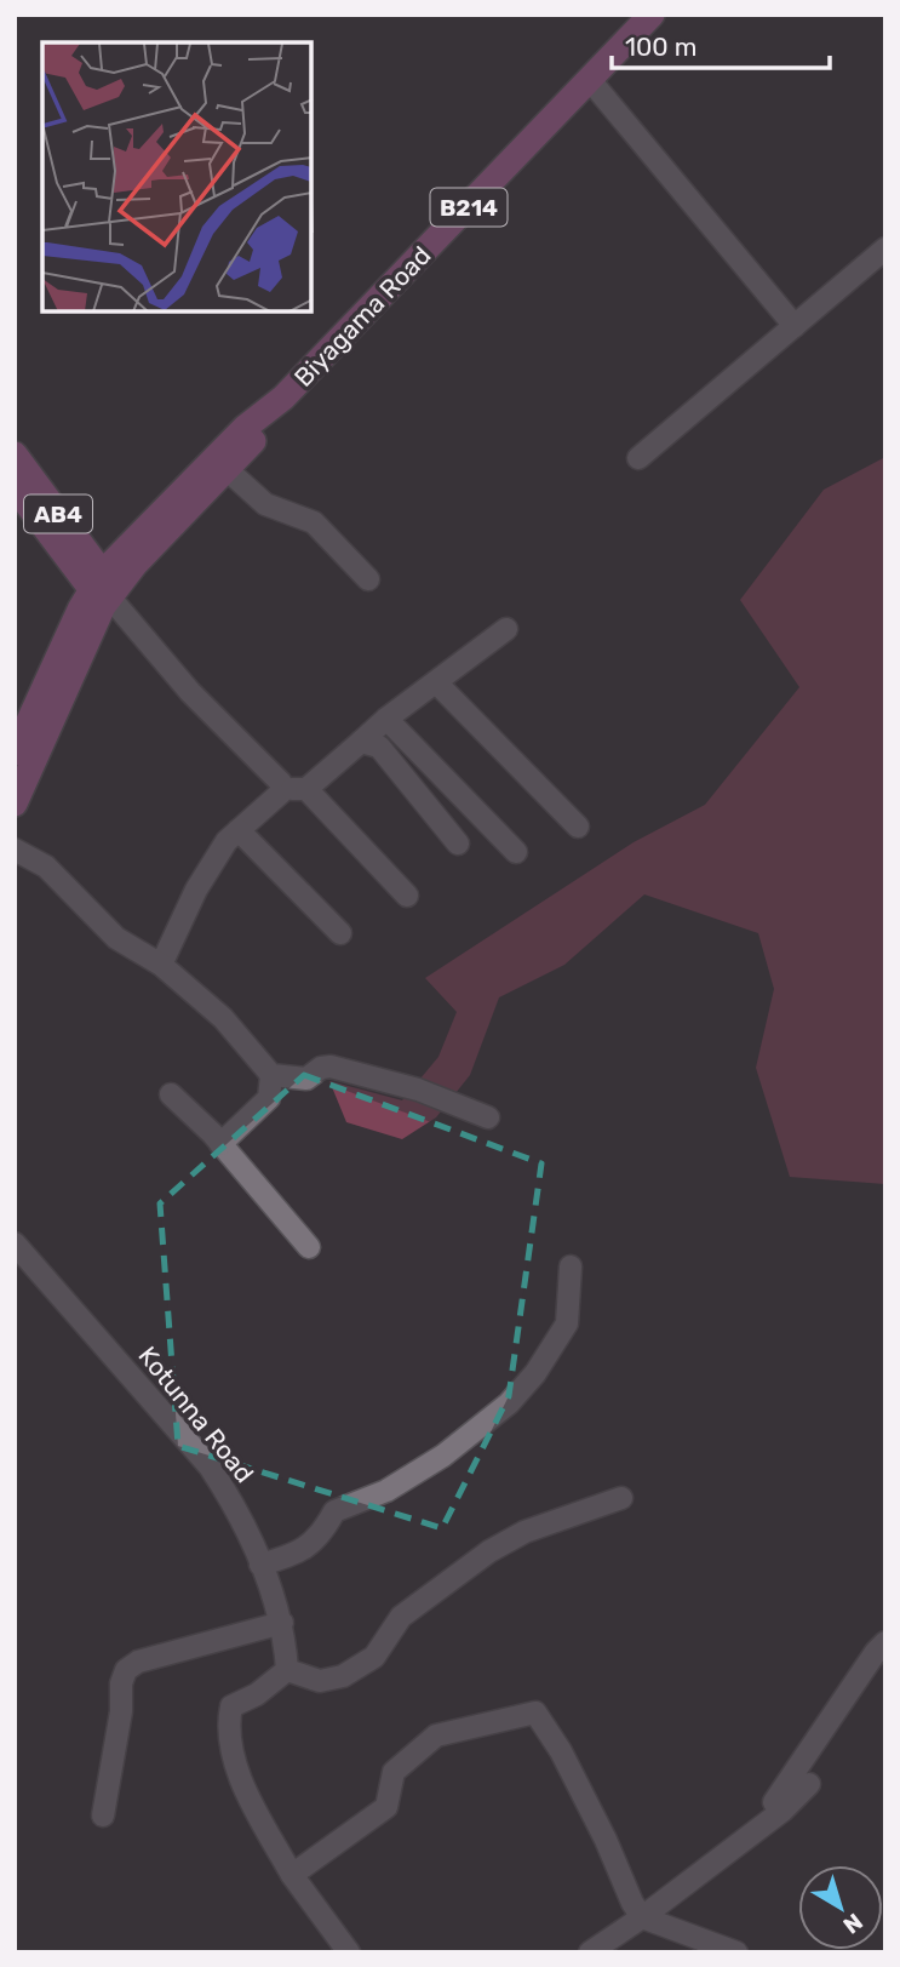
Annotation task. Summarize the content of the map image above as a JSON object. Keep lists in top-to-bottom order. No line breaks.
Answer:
{"streets":{"main road":["B214","Biyagama Road","AB4"],"street":["Kotunna Road"]},"crossings":[["B214","Biyagama Road"],["B214","AB4"],["Biyagama Road","AB4"]],"scale_bar":"100 m","north":"bottom right"}
